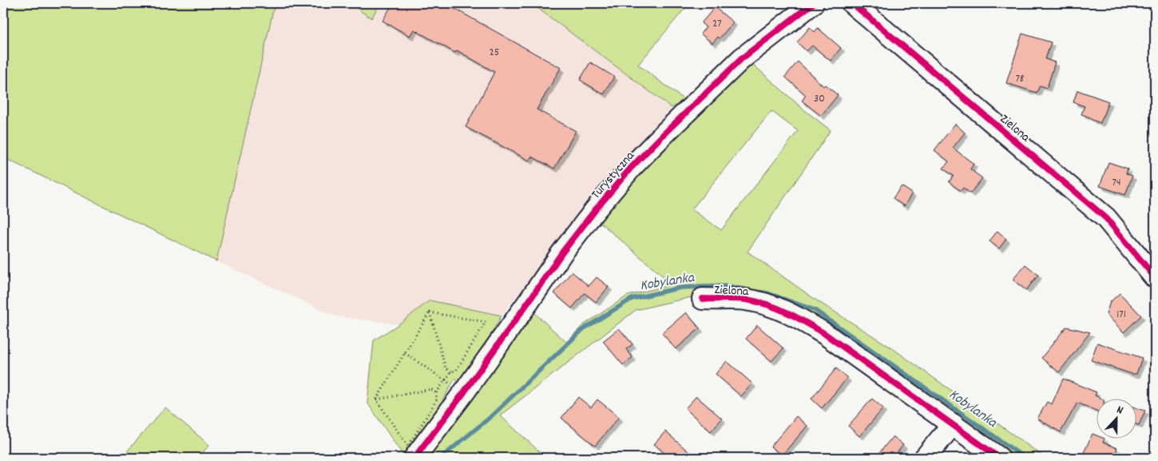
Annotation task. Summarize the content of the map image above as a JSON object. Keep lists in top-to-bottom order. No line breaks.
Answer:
{"streets":{"street":["Zielona","Turystyczna"]},"water":["Kobylanka"],"house_numbers":["27","25","78","30","74","171"],"north":"top"}
